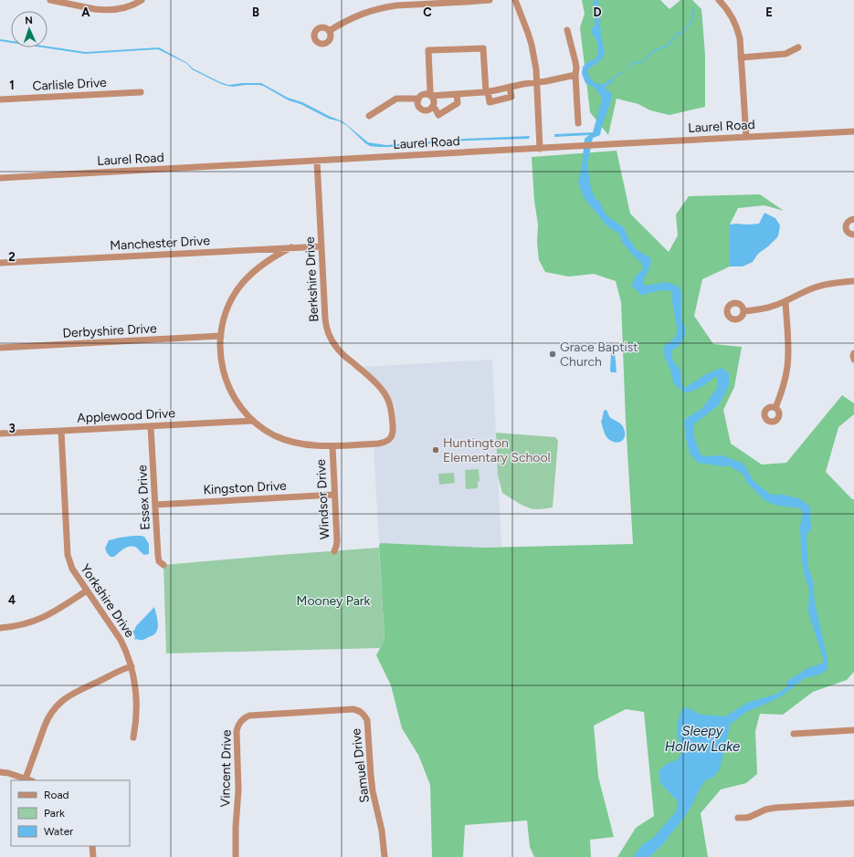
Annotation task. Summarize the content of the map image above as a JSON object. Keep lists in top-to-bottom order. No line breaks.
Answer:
{"streets":{"street":["Carlisle Drive","Laurel Road","Manchester Drive","Berkshire Drive","Derbyshire Drive","Applewood Drive","Kingston Drive","Essex Drive","Windsor Drive","Yorkshire Drive","Samuel Drive","Vincent Drive"]},"crossings":[["Laurel Road","Berkshire Drive"],["Manchester Drive","Berkshire Drive"],["Berkshire Drive","Windsor Drive"],["Applewood Drive","Essex Drive"],["Applewood Drive","Yorkshire Drive"],["Kingston Drive","Essex Drive"],["Kingston Drive","Windsor Drive"],["Samuel Drive","Vincent Drive"]],"water":["Sleepy Hollow Lake"],"parks":["Mooney Park"],"places":["Grace Baptist Church","Huntington Elementary School"],"legend":["Road","Park","Water"],"north":"top","grid":{"columns":["A","B","C","D","E"],"rows":["1","2","3","4"]}}
